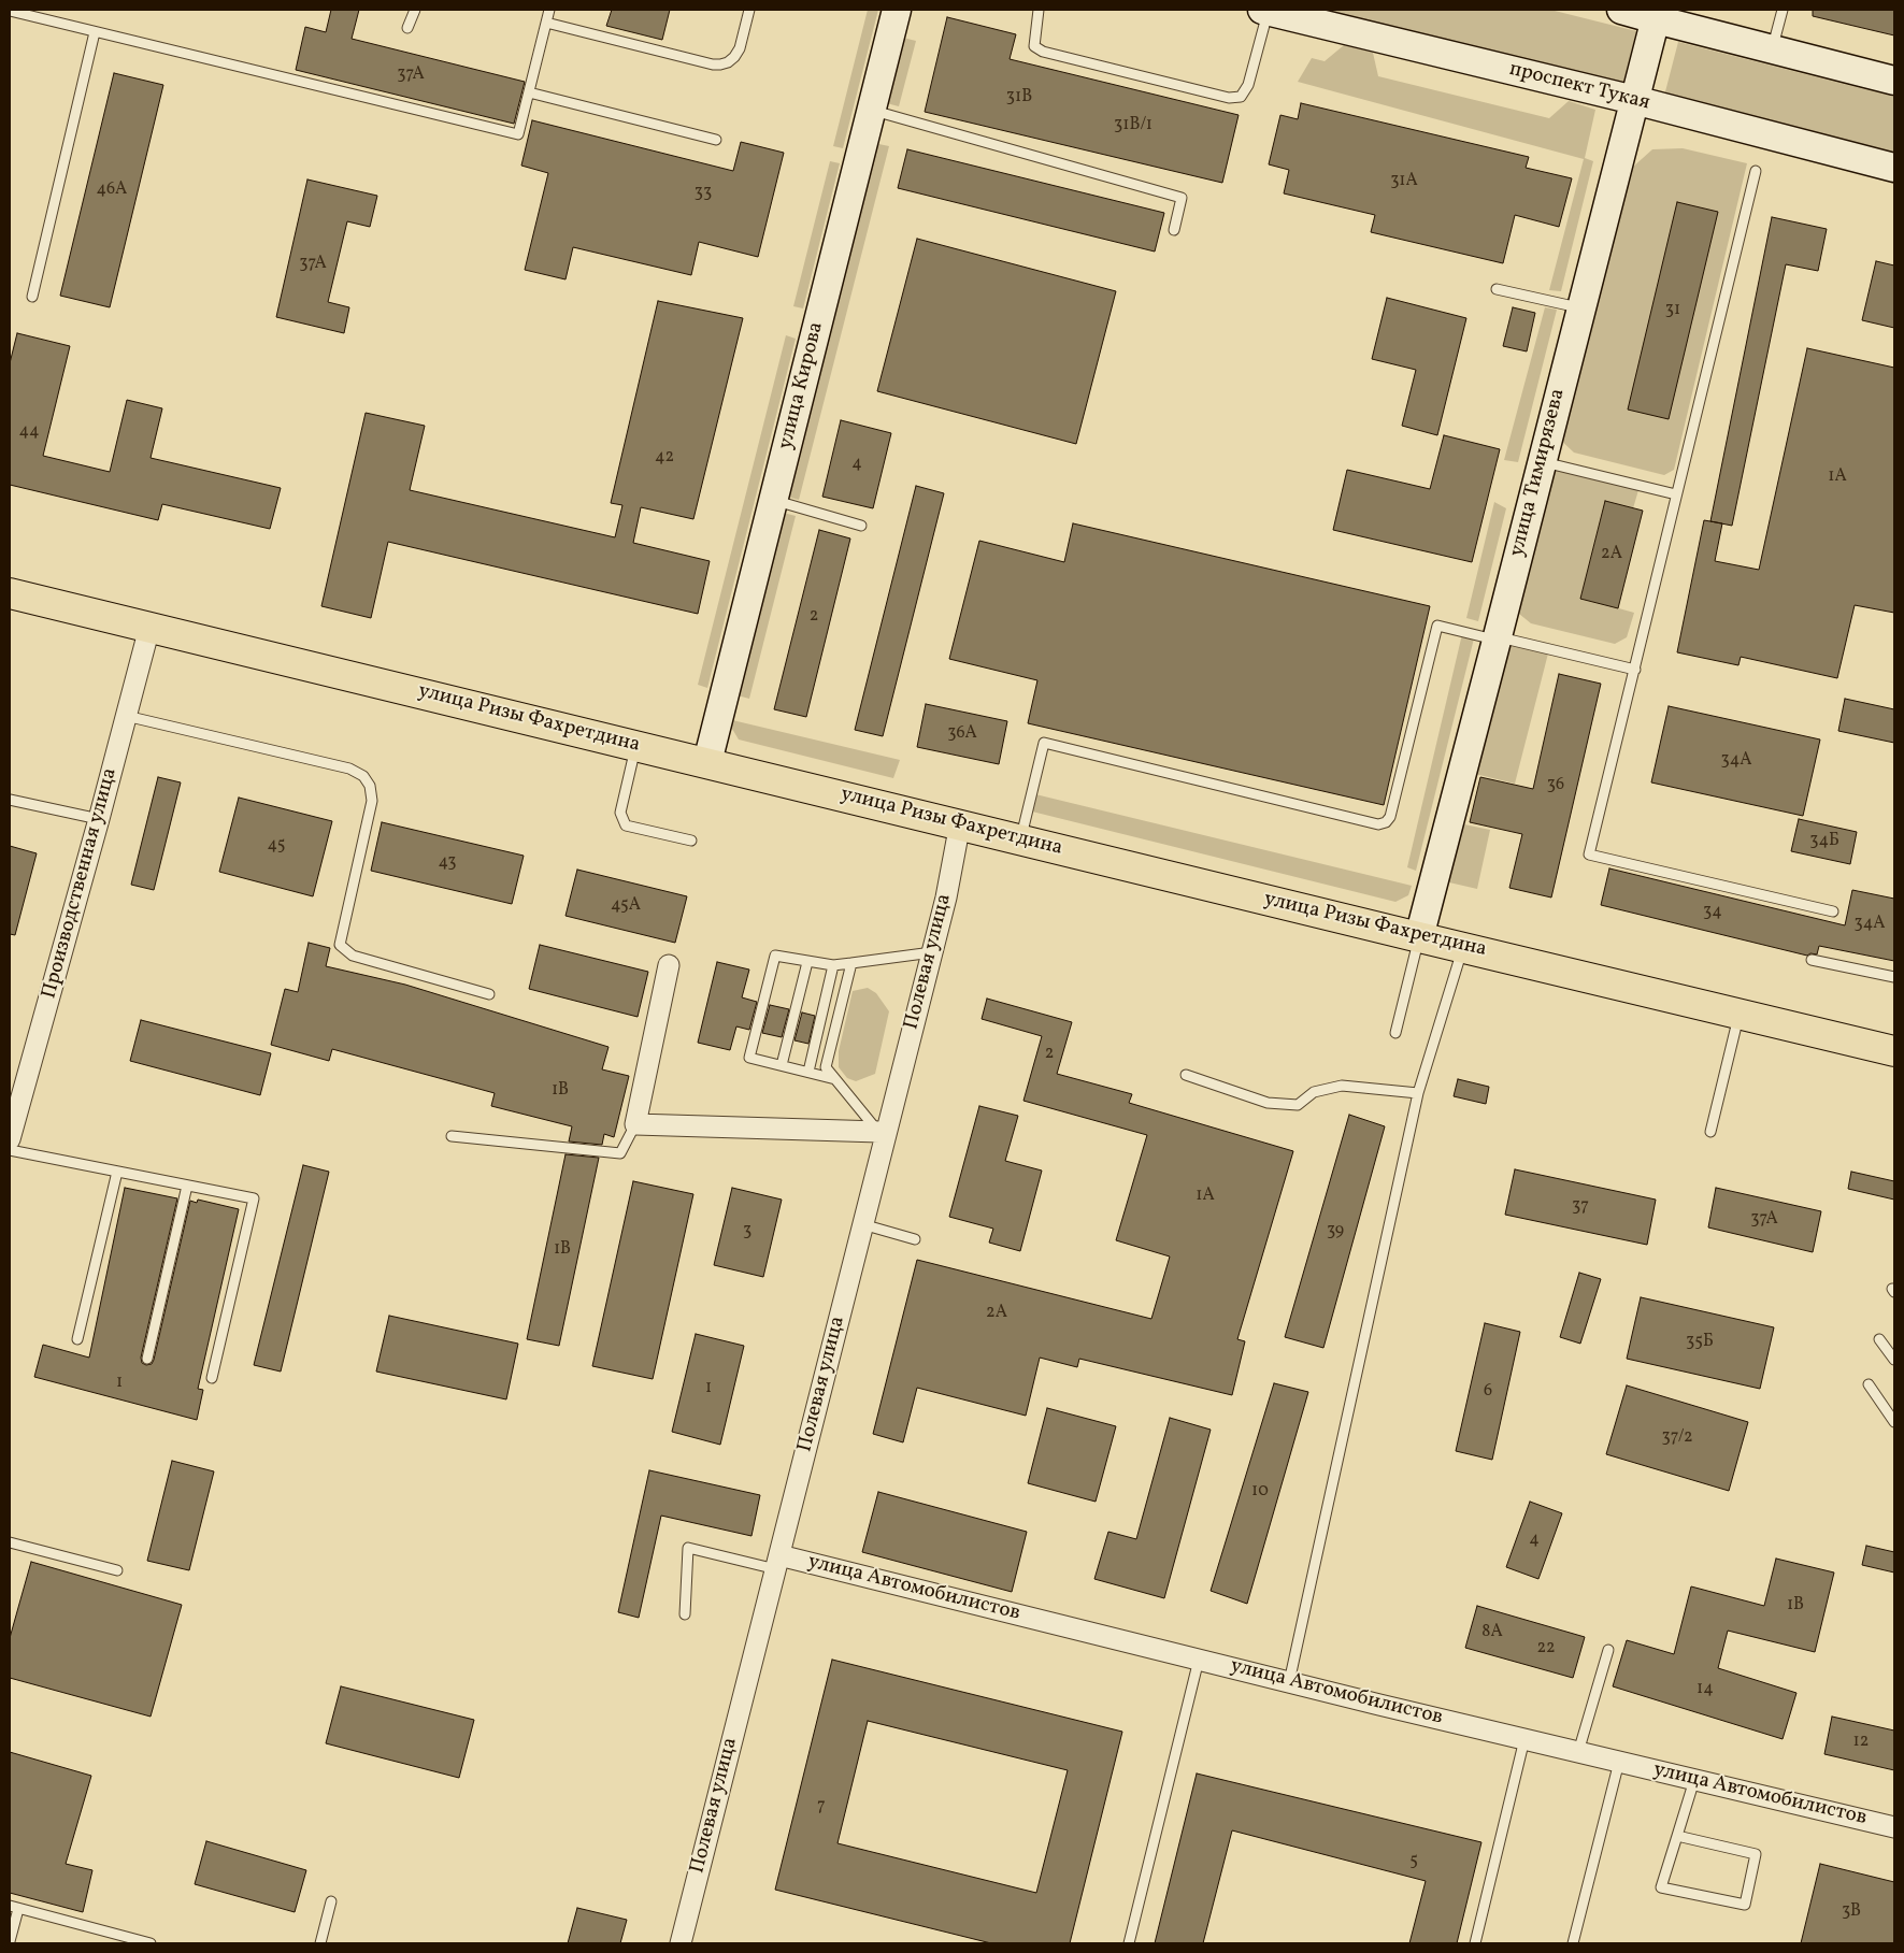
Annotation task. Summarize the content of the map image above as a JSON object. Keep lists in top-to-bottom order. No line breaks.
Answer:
{"streets":{"main road":["улица Ризы Фахретдина"],"street":["проспект Тукая","улица Кирова","улица Тимирязева","Производственная улица","Полевая улица","улица Автомобилистов"]},"crossings":[["проспект Тукая","улица Тимирязева"],["улица Кирова","улица Ризы Фахретдина"],["улица Тимирязева","улица Ризы Фахретдина"],["улица Ризы Фахретдина","Производственная улица"],["улица Ризы Фахретдина","Полевая улица"],["Полевая улица","улица Автомобилистов"]],"house_numbers":["37А","31В","31В/1","31А","46А","33","37А","31","44","42","4","1А","2А","2","36А","34А","36","34Б","45","43","45А","34","34А","2","1В","1А","37","37А","3","39","1В","2А","35Б","1","1","6","37/2","10","4","1В","8А","22","14","12","7","5","3В"]}
